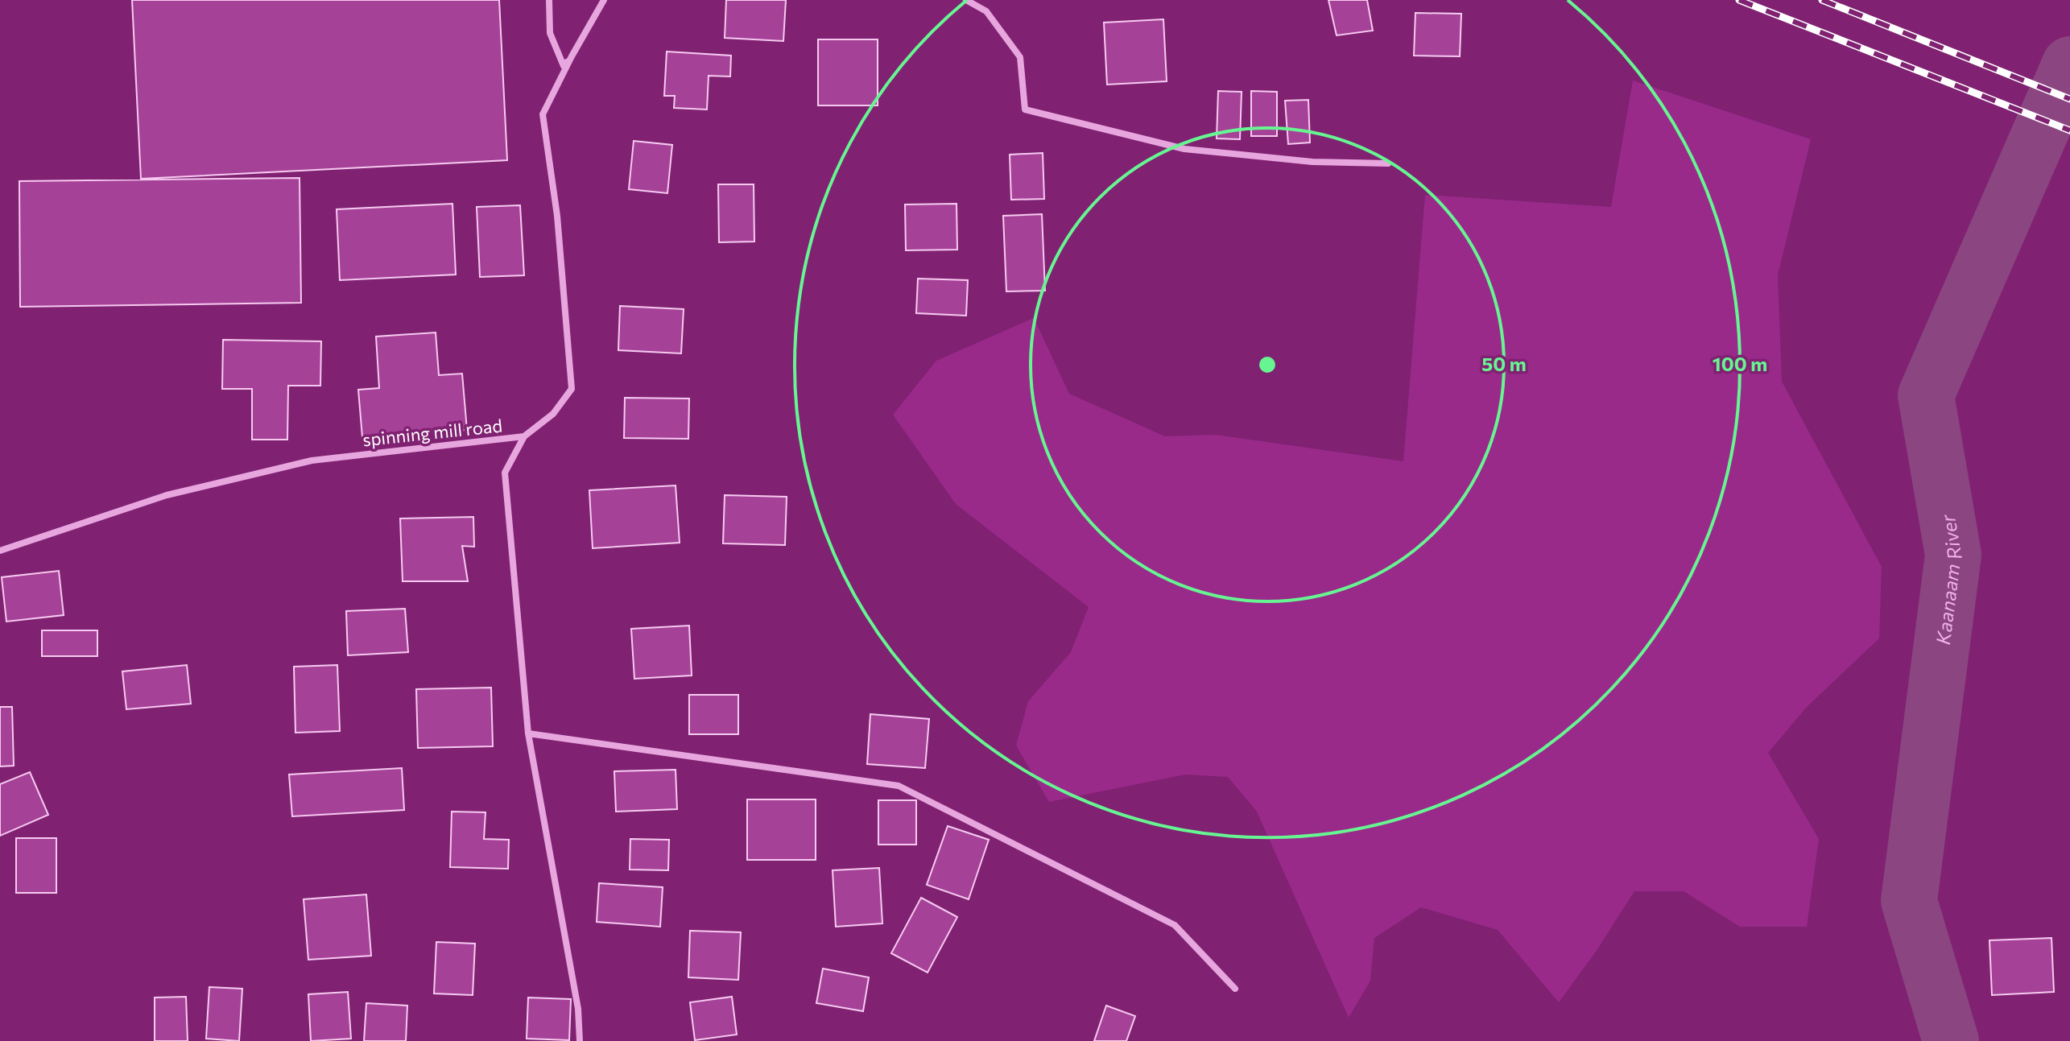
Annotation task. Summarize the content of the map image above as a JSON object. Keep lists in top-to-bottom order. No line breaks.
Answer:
{"streets":{"street":["spinning mill road"]},"water":["Kaanaam River"],"rings":["50 m","100 m"]}
